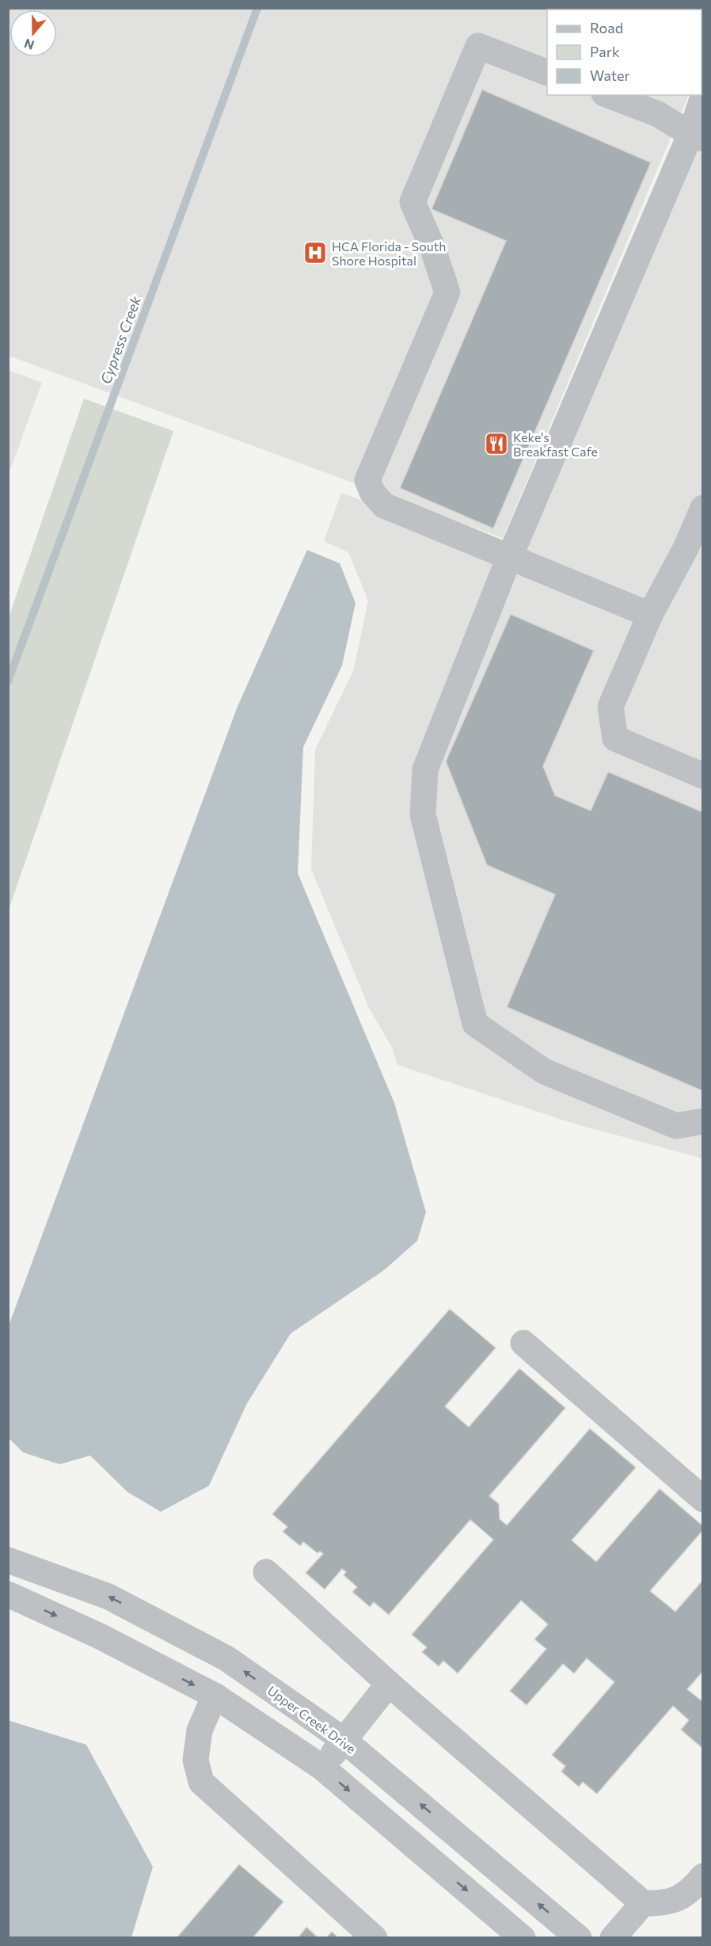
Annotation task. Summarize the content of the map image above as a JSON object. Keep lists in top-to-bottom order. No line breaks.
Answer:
{"streets":{"street":["Upper Creek Drive"]},"water":["Cypress Creek"],"places":{"hospital":["HCA Florida - South Shore Hospital"],"restaurant":["Keke's Breakfast Cafe"]},"legend":["Road","Park","Water"],"north":"bottom"}
